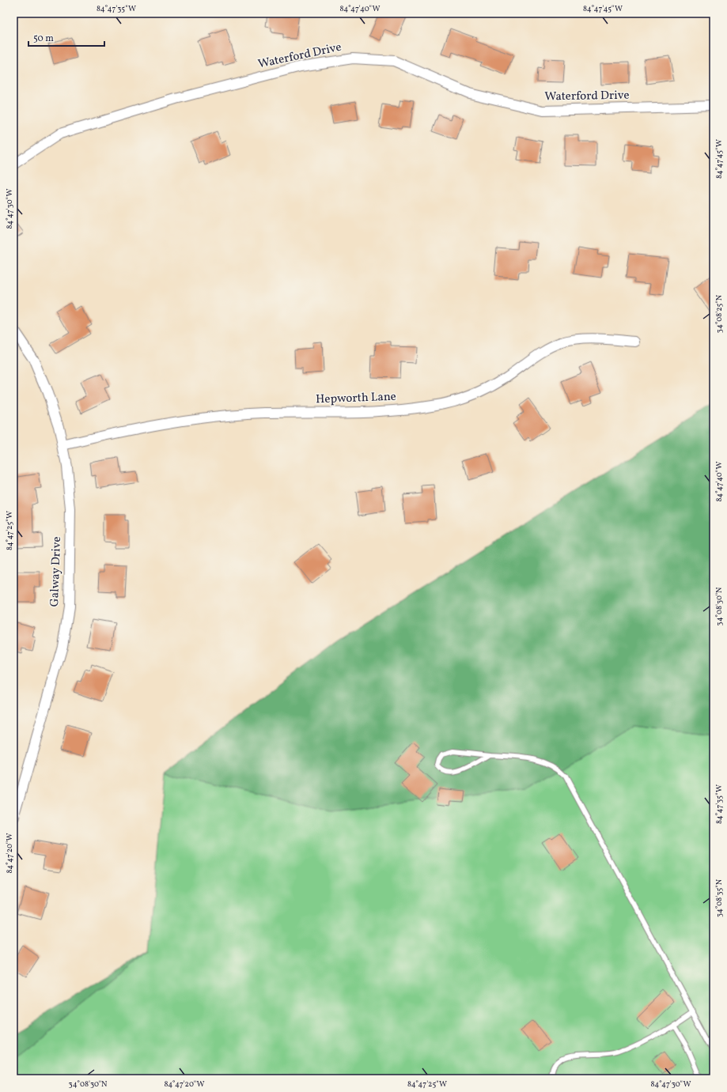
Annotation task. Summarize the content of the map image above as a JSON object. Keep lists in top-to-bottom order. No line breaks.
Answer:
{"streets":{"street":["Waterford Drive","Hepworth Lane","Galway Drive"]},"crossings":[["Hepworth Lane","Galway Drive"]],"scale_bar":"50 m","coordinates":["84°47'35\"W","84°47'40\"W","84°47'45\"W","84°47'30\"W","34°08'25\"N","84°47'25\"W","34°08'30\"N","84°47'20\"W","34°08'35\"N"]}
